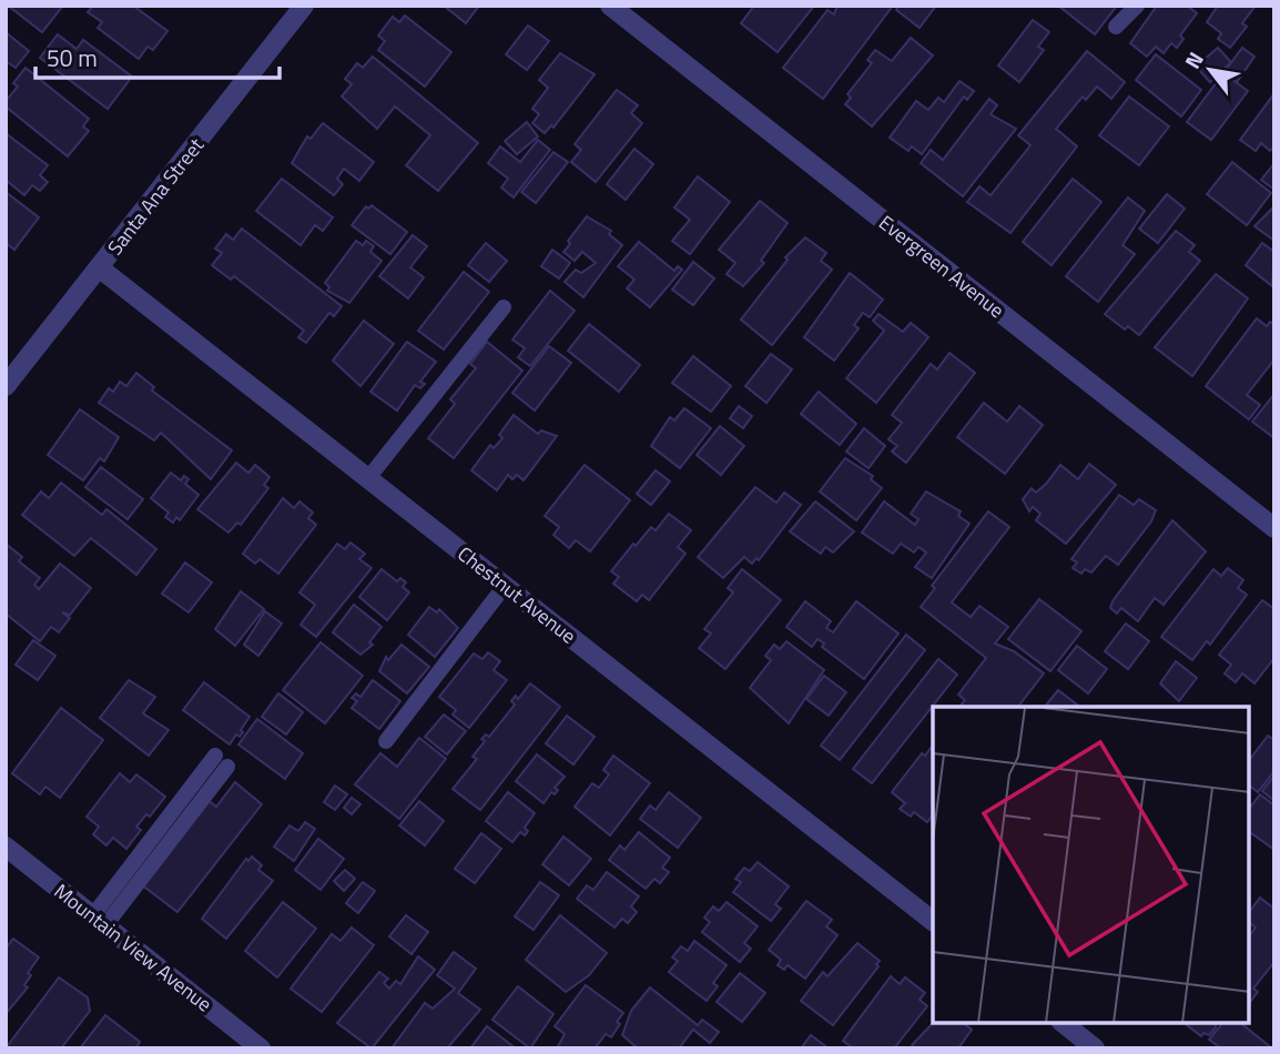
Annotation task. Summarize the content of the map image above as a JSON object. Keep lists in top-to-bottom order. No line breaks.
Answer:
{"streets":{"street":["Santa Ana Street","Evergreen Avenue","Chestnut Avenue","Mountain View Avenue"]},"crossings":[["Santa Ana Street","Chestnut Avenue"]],"scale_bar":"50 m","north":"top left"}
